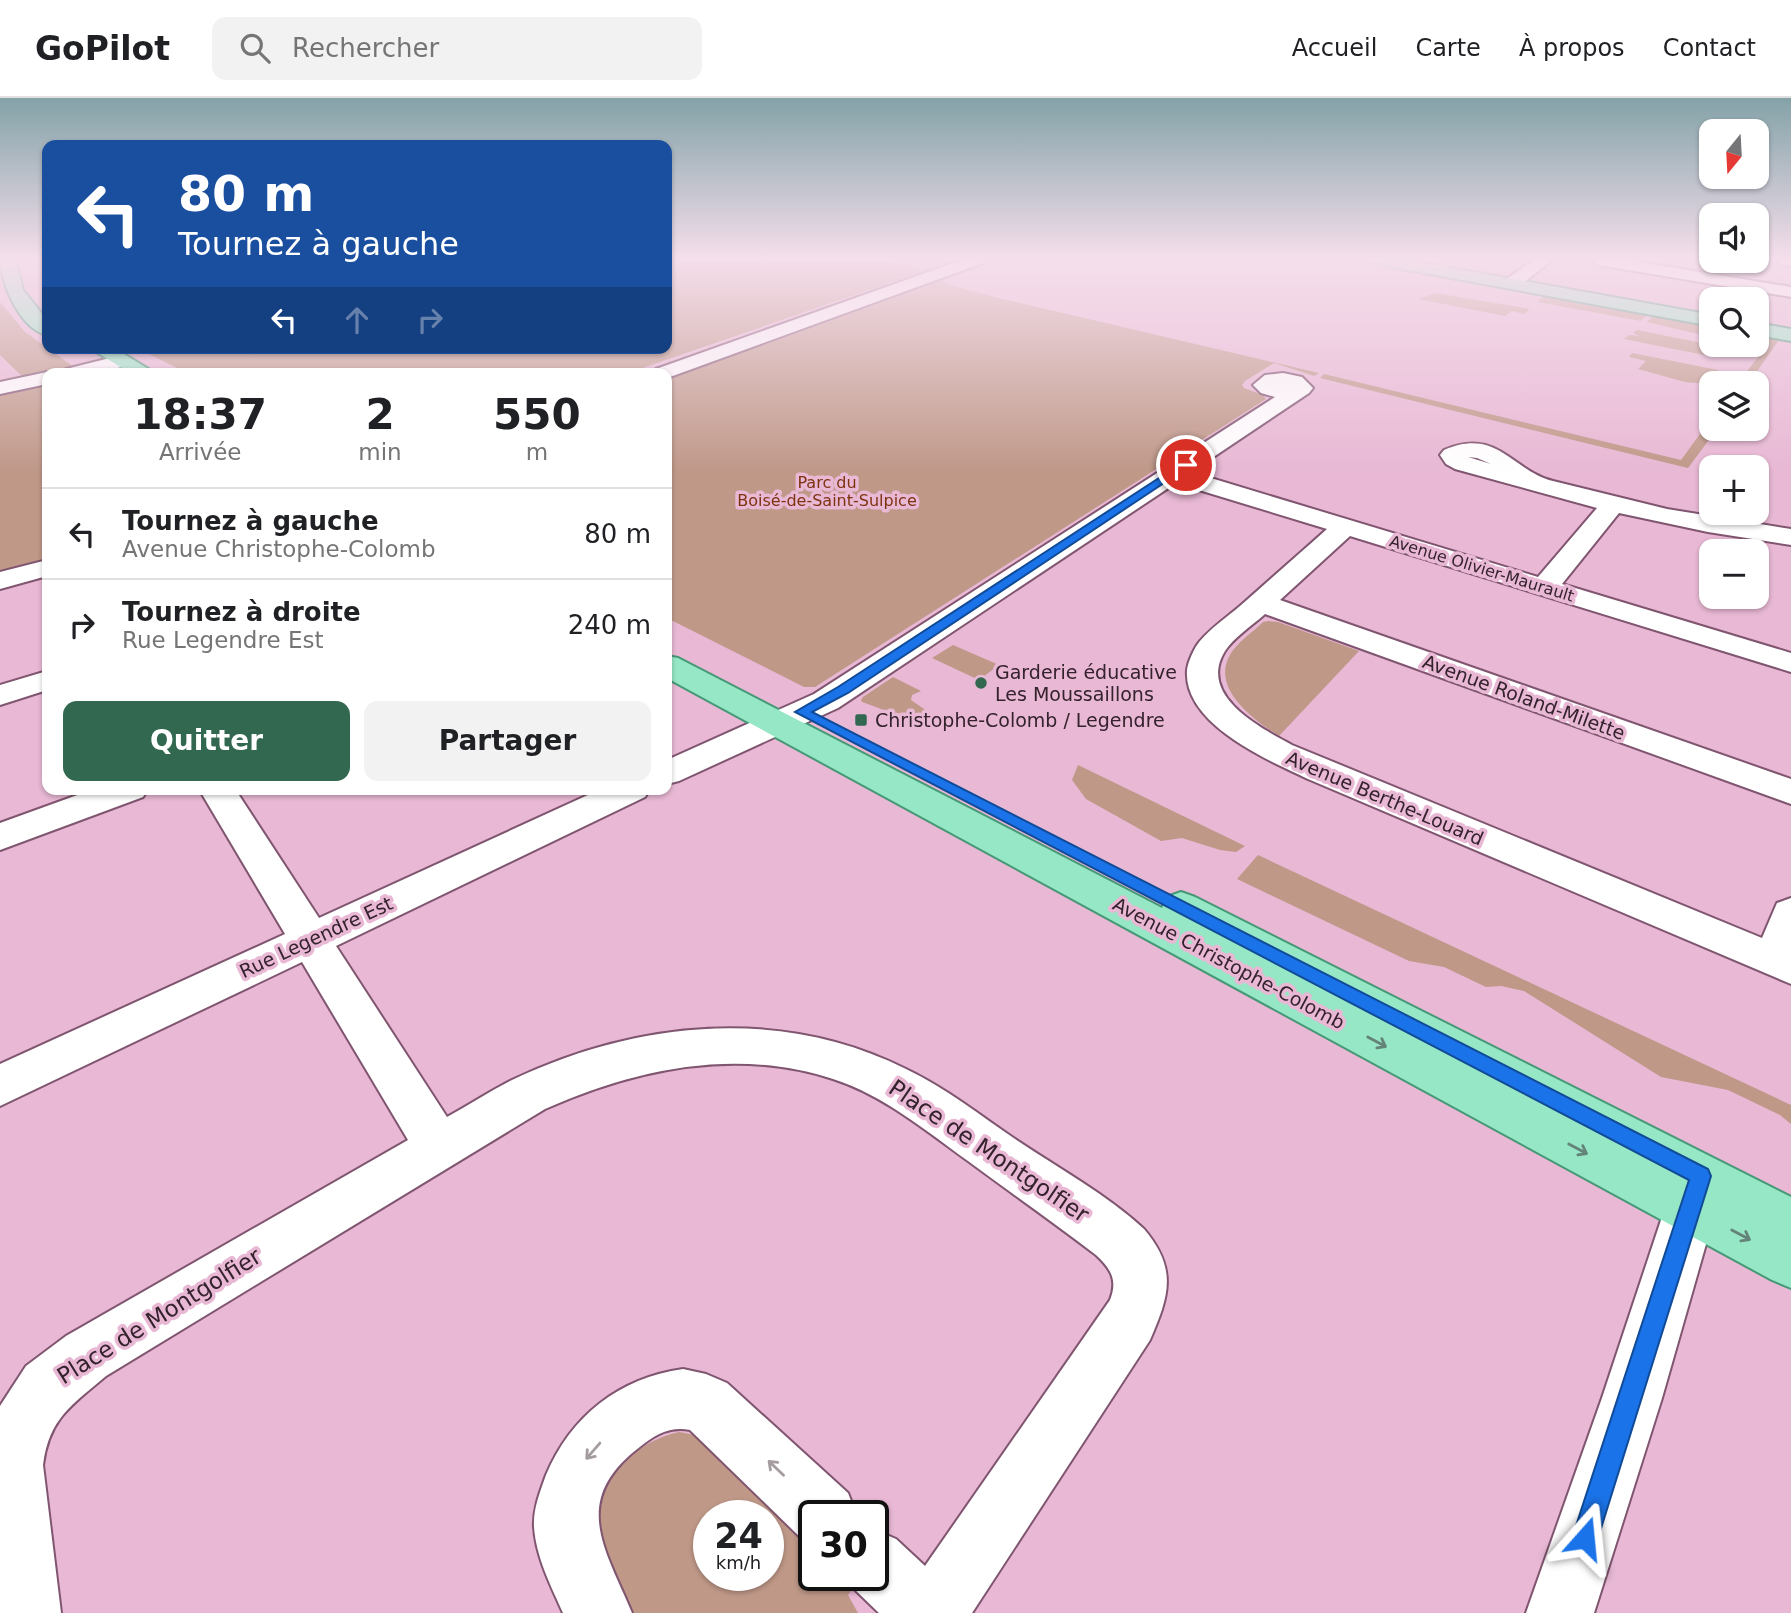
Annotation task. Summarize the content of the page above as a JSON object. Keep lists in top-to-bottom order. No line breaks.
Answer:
{"streets":{"main road":["Avenue Christophe-Colomb"],"street":["Avenue Olivier-Maurault","Avenue Roland-Milette","Avenue Berthe-Louard","Rue Legendre Est","Place de Montgolfier"]},"crossings":[["Avenue Olivier-Maurault","Avenue Berthe-Louard"],["Avenue Roland-Milette","Avenue Berthe-Louard"]],"parks":["Parc du Boisé-de-Saint-Sulpice"],"places":{"other":["Garderie éducative Les Moussaillons"],"transit":["Christophe-Colomb / Legendre"]},"north":"bottom","page":{"header":"GoPilot","search":"Rechercher","nav":["Accueil","Carte","À propos","Contact"],"map_buttons":["+","−"],"turn":["80 m","Tournez à gauche"],"eta":["18:37","Arrivée","2","min","550","m"],"list":[{"name":"Tournez à gauche","note":"Avenue Christophe-Colomb","value":"80 m"},{"name":"Tournez à droite","note":"Rue Legendre Est","value":"240 m"}],"buttons":["Quitter","Partager"],"speed":"24 km/h","limit":"30"}}
